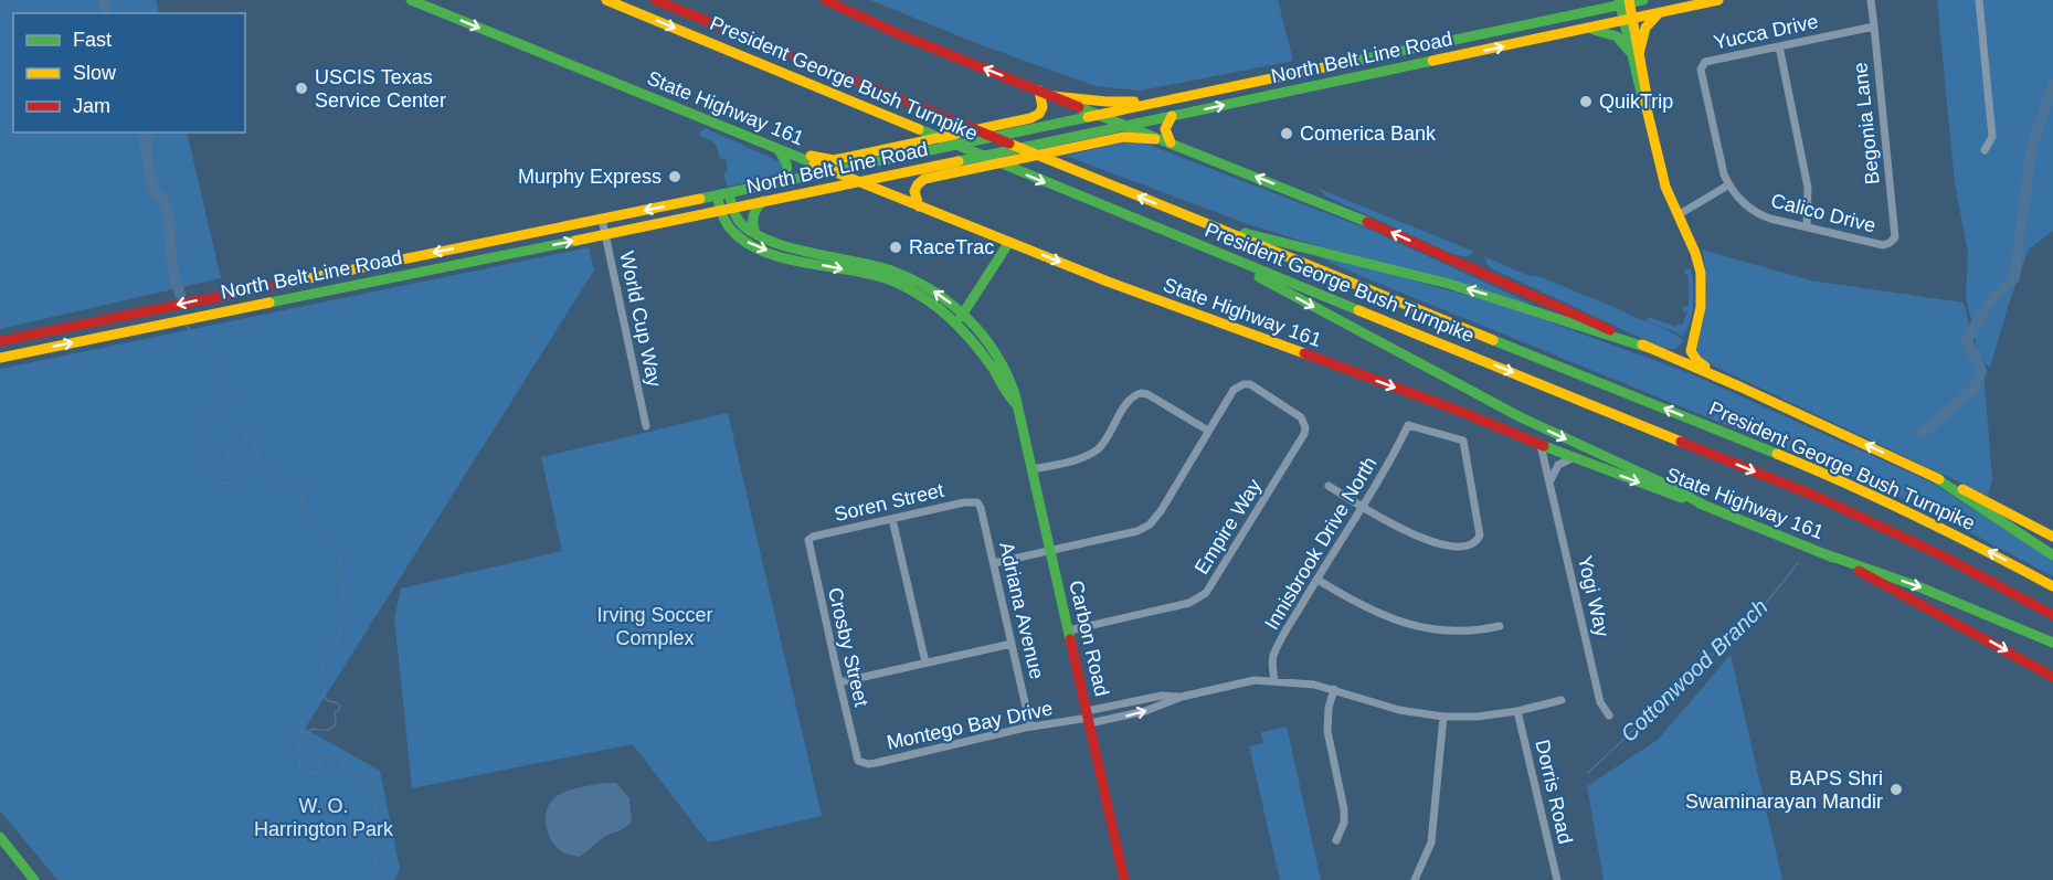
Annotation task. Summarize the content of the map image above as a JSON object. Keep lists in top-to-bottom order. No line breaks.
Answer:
{"streets":{"main road":["North Belt Line Road","President George Bush Turnpike","State Highway 161","Carbon Road"],"street":["Yucca Drive","Begonia Lane","Calico Drive","World Cup Way","Soren Street","Empire Way","Innisbrook Drive North","Yogi Way","Adriana Avenue","Crosby Street","Montego Bay Drive","Dorris Road"]},"crossings":[["Yucca Drive","Begonia Lane"],["Yucca Drive","Calico Drive"],["North Belt Line Road","State Highway 161"],["North Belt Line Road","World Cup Way"],["North Belt Line Road","Carbon Road"],["State Highway 161","Yogi Way"],["Begonia Lane","Calico Drive"],["Soren Street","Adriana Avenue"],["Soren Street","Crosby Street"],["Empire Way","Carbon Road"],["Innisbrook Drive North","Montego Bay Drive"],["Adriana Avenue","Montego Bay Drive"],["Carbon Road","Montego Bay Drive"],["Crosby Street","Montego Bay Drive"],["Montego Bay Drive","Dorris Road"]],"water":["Cottonwood Branch"],"parks":["Irving Soccer Complex","W. O. Harrington Park"],"places":["USCIS Texas Service Center","QuikTrip","Comerica Bank","Murphy Express","RaceTrac","BAPS Shri Swaminarayan Mandir"],"legend":["Fast","Slow","Jam"]}
